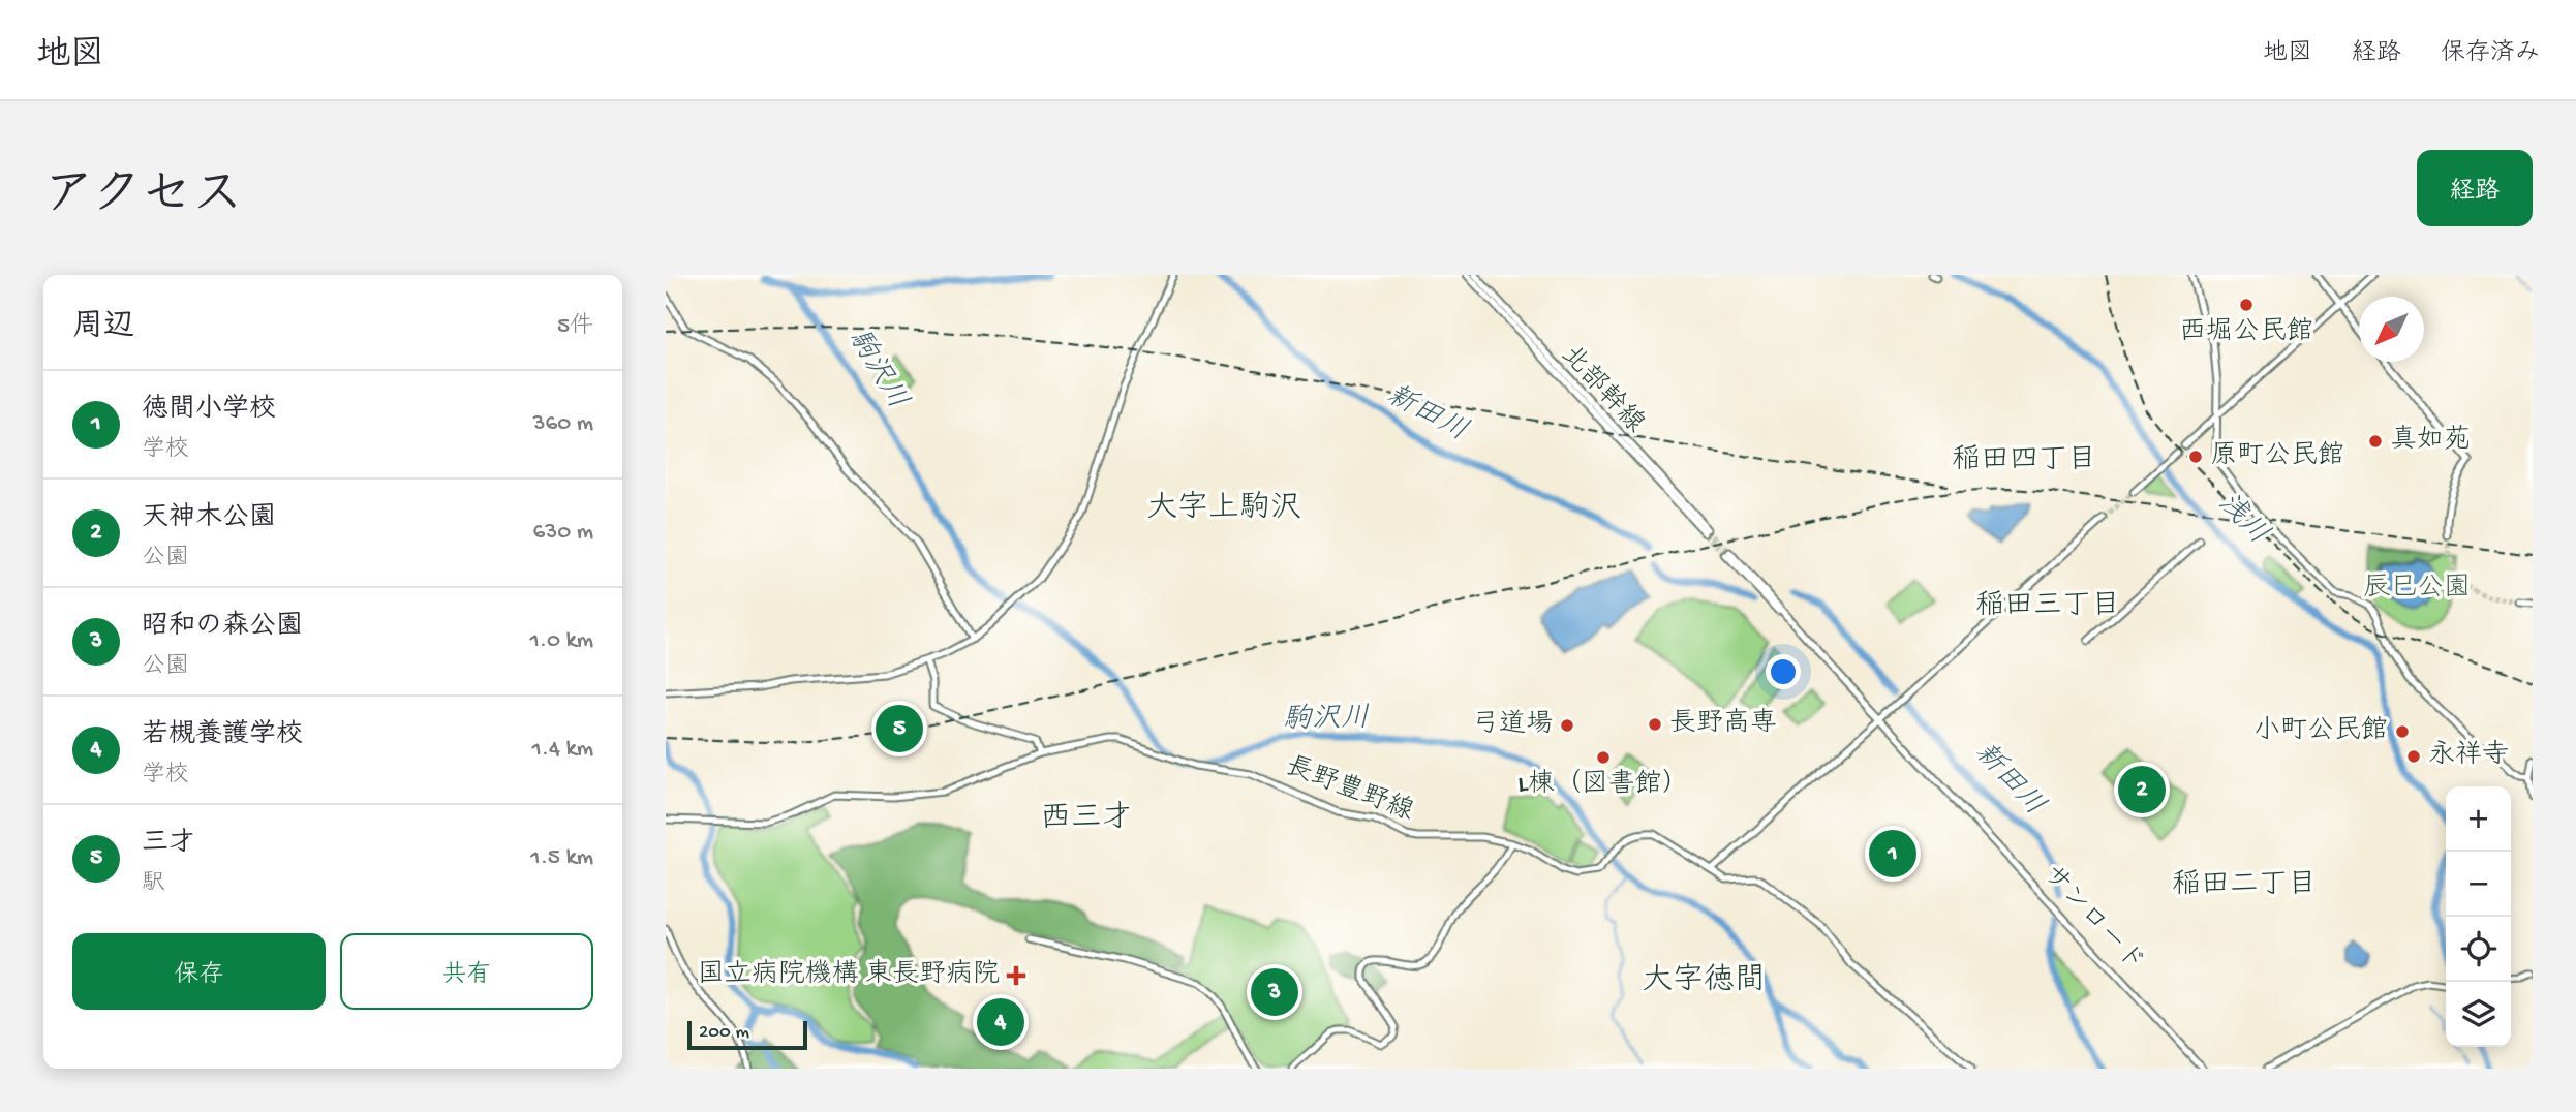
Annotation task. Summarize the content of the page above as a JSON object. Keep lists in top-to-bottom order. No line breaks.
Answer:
{"streets":{"street":["北部幹線","長野豊野線","サンロード"]},"districts":["稲田四丁目","大字上駒沢","稲田三丁目","西三才","稲田二丁目","大字徳間"],"water":["駒沢川","新田川","浅川"],"parks":["辰巳公園"],"places":{"other":["西堀公民館","真如苑","原町公民館","長野高専","弓道場","小町公民館","永祥寺","L棟（図書館）"],"health":["国立病院機構 東長野病院"]},"scale_bar":"200 m","north":"bottom left","page":{"header":"地図","nav":["地図","経路","保存済み"],"title":"アクセス","buttons":["経路",["保存","共有"]],"heading":["周辺","5件"],"list":[{"mark":"1","name":"徳間小学校","note":"学校","value":"360 m"},{"mark":"2","name":"天神木公園","note":"公園","value":"630 m"},{"mark":"3","name":"昭和の森公園","note":"公園","value":"1.0 km"},{"mark":"4","name":"若槻養護学校","note":"学校","value":"1.4 km"},{"mark":"5","name":"三才","note":"駅","value":"1.5 km"}],"pins":["5","2","1","3","4"],"map_buttons":["+","−"],"scale":"200 m"}}
